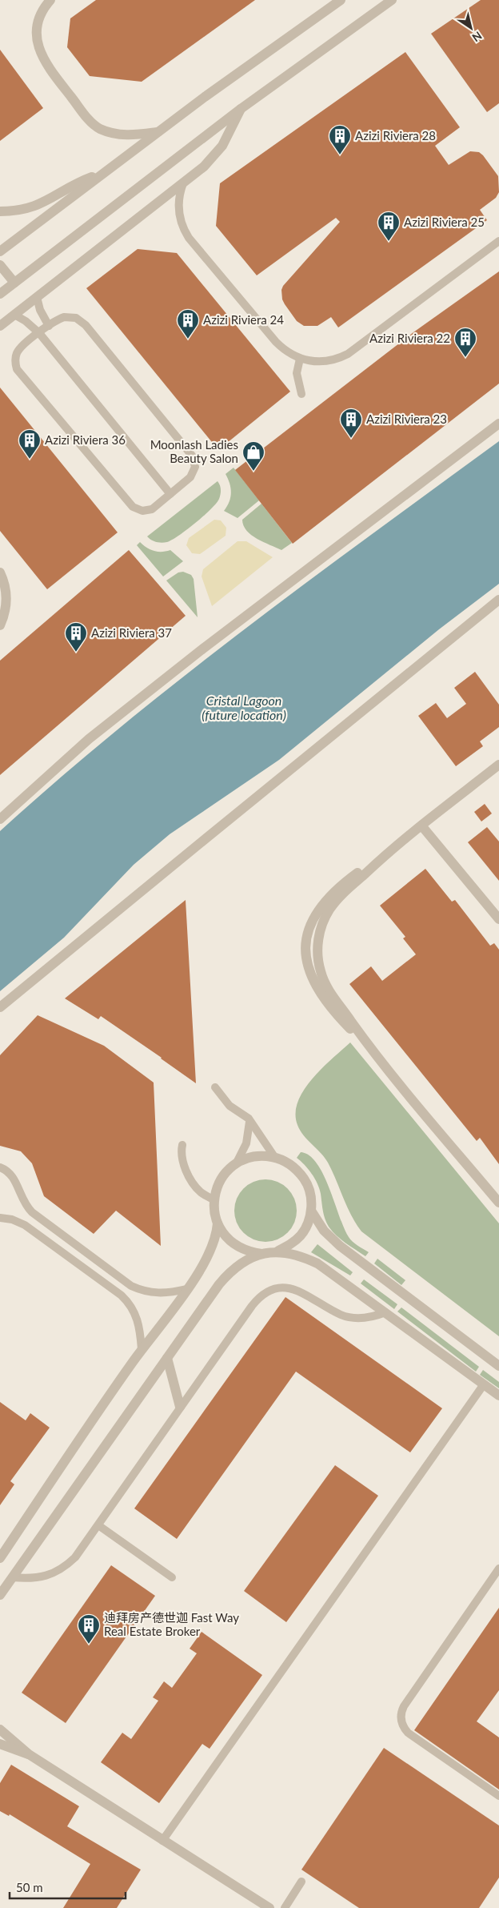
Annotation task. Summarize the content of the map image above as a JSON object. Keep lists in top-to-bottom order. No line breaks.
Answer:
{"water":["Cristal Lagoon (future location)"],"places":{"building":["Azizi Riviera 28","Azizi Riviera 25","Azizi Riviera 24","Azizi Riviera 22","Azizi Riviera 23","Azizi Riviera 36","Azizi Riviera 37","迪拜房产德世迦 Fast Way Real Estate Broker"],"shop":["Moonlash Ladies Beauty Salon"]},"scale_bar":"50 m","north":"bottom right"}
